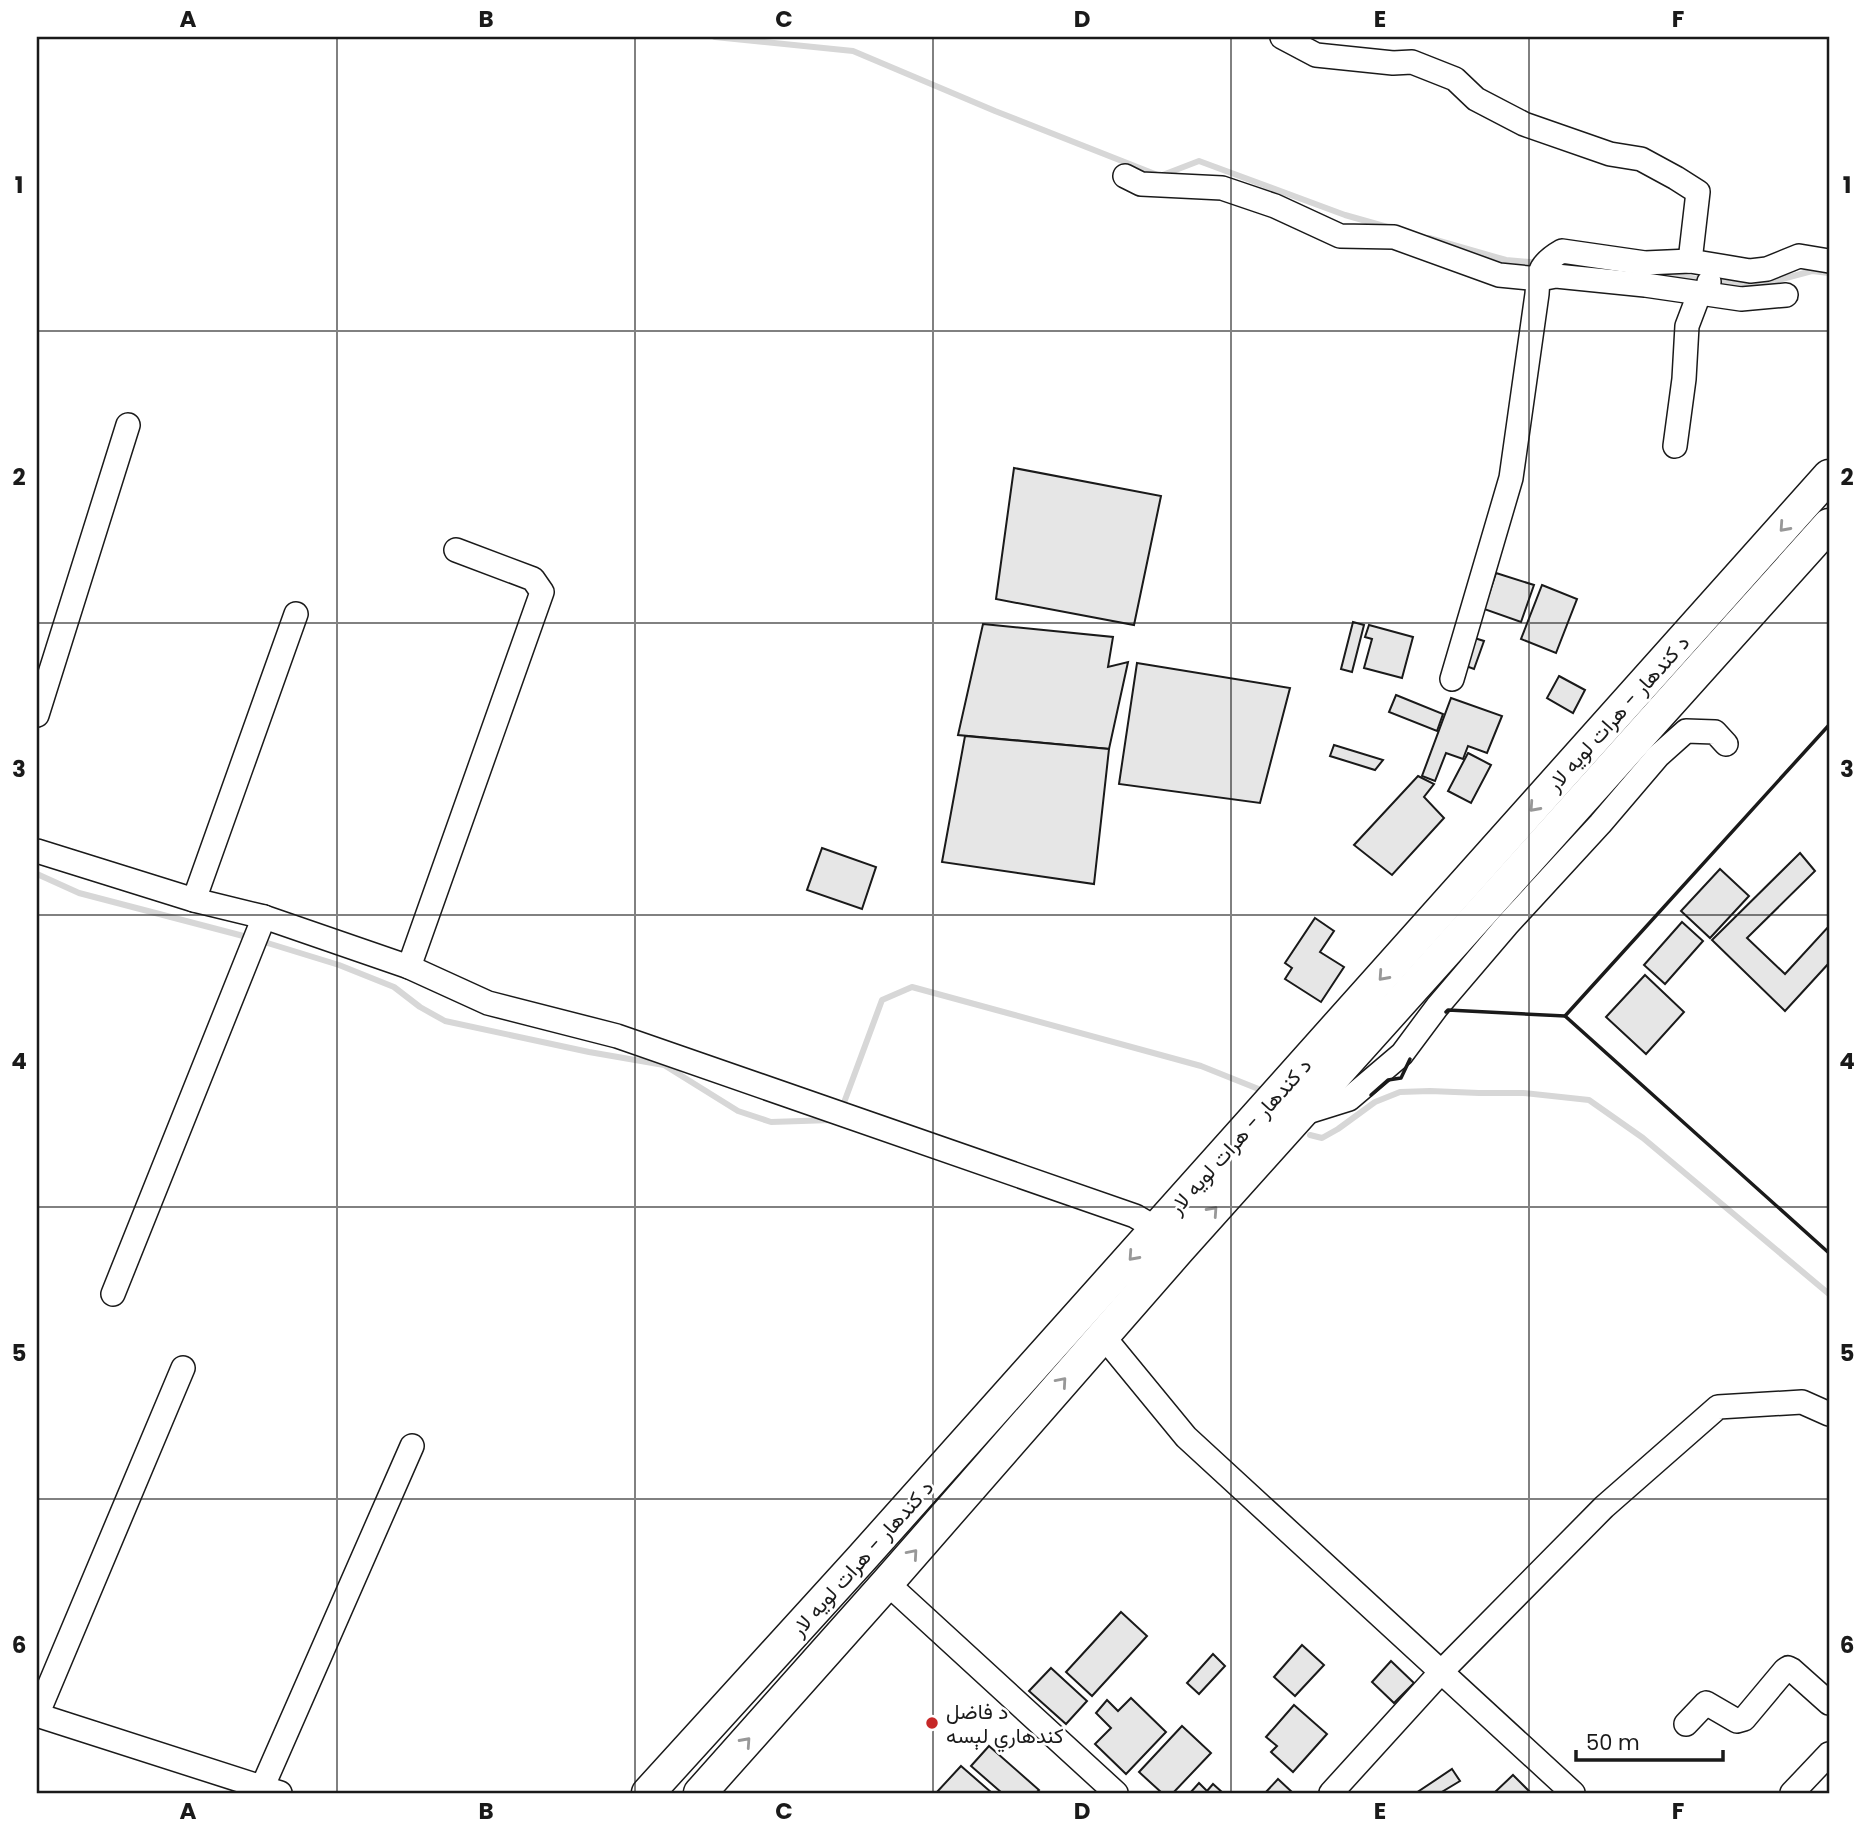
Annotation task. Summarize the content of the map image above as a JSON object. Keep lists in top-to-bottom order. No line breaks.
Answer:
{"streets":{"highway":["د کندهار - هرات لويه لار"]},"places":["د فاضل کندهاري لېسه"],"scale_bar":"50 m","grid":{"columns":["A","B","C","D","E","F"],"rows":["1","2","3","4","5","6"]}}
